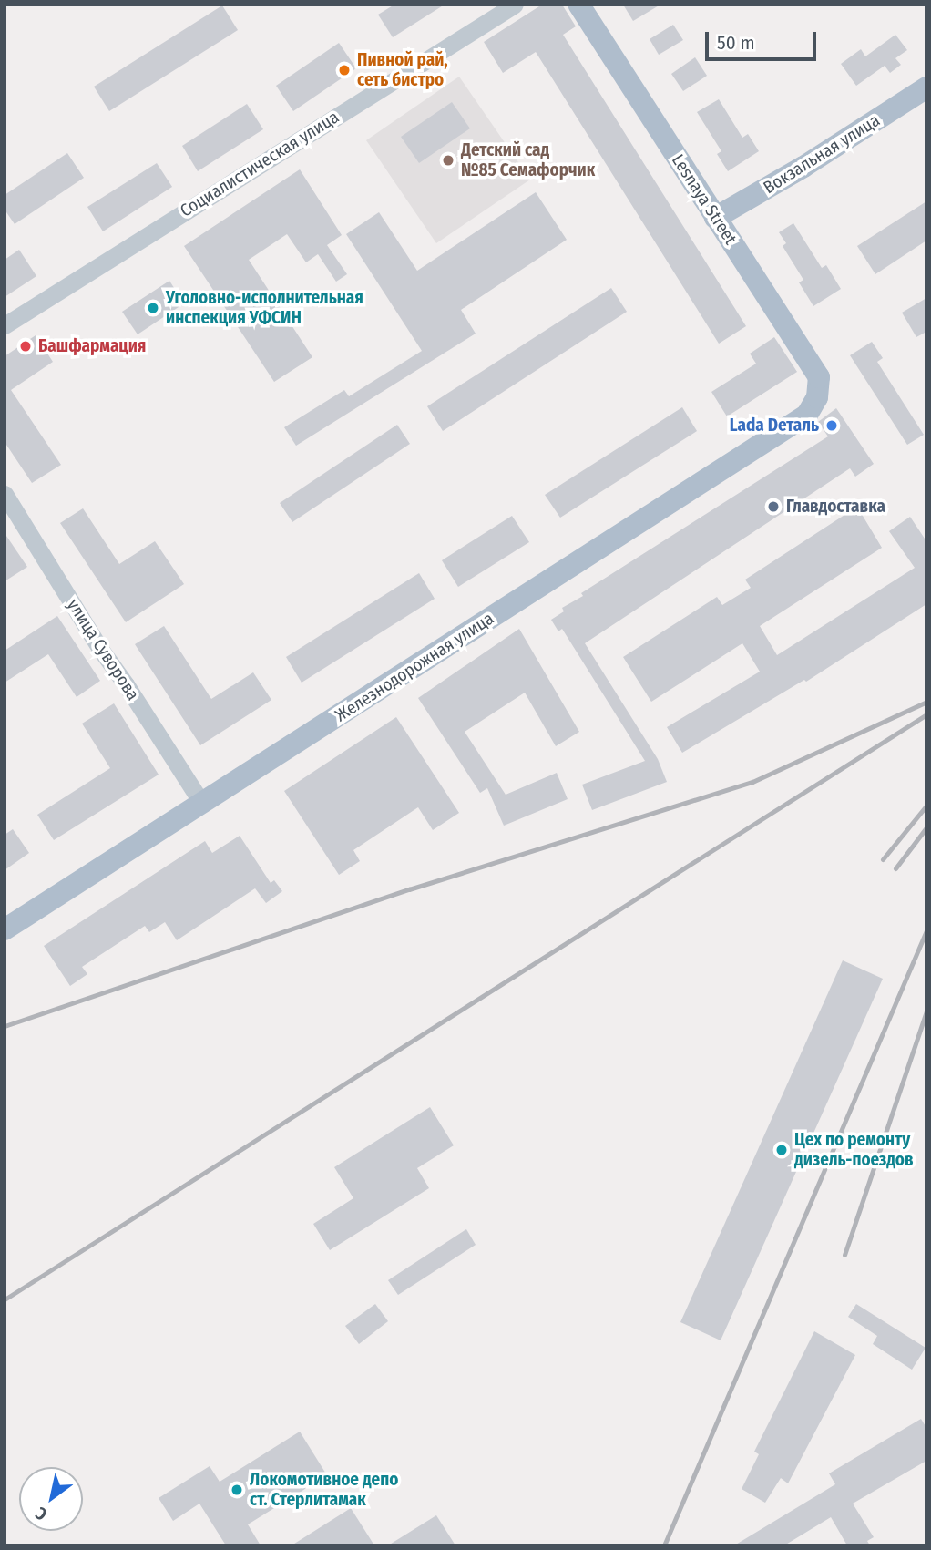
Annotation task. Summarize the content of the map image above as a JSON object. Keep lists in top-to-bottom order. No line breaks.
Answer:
{"streets":{"main road":["Вокзальная улица","Lesnaya Street","Железнодорожная улица"],"street":["Социалистическая улица","улица Суворова"]},"crossings":[["Вокзальная улица","Lesnaya Street"],["Lesnaya Street","Железнодорожная улица"],["улица Суворова","Железнодорожная улица"]],"places":["Пивной рай, сеть бистро","Детский сад №85 Семафорчик","Уголовно-исполнительная инспекция УФСИН","Башфармация","Lada Dеталь","Главдоставка","Цех по ремонту дизель-поездов","Локомотивное депо ст. Стерлитамак"],"scale_bar":"50 m","north":"bottom left"}
